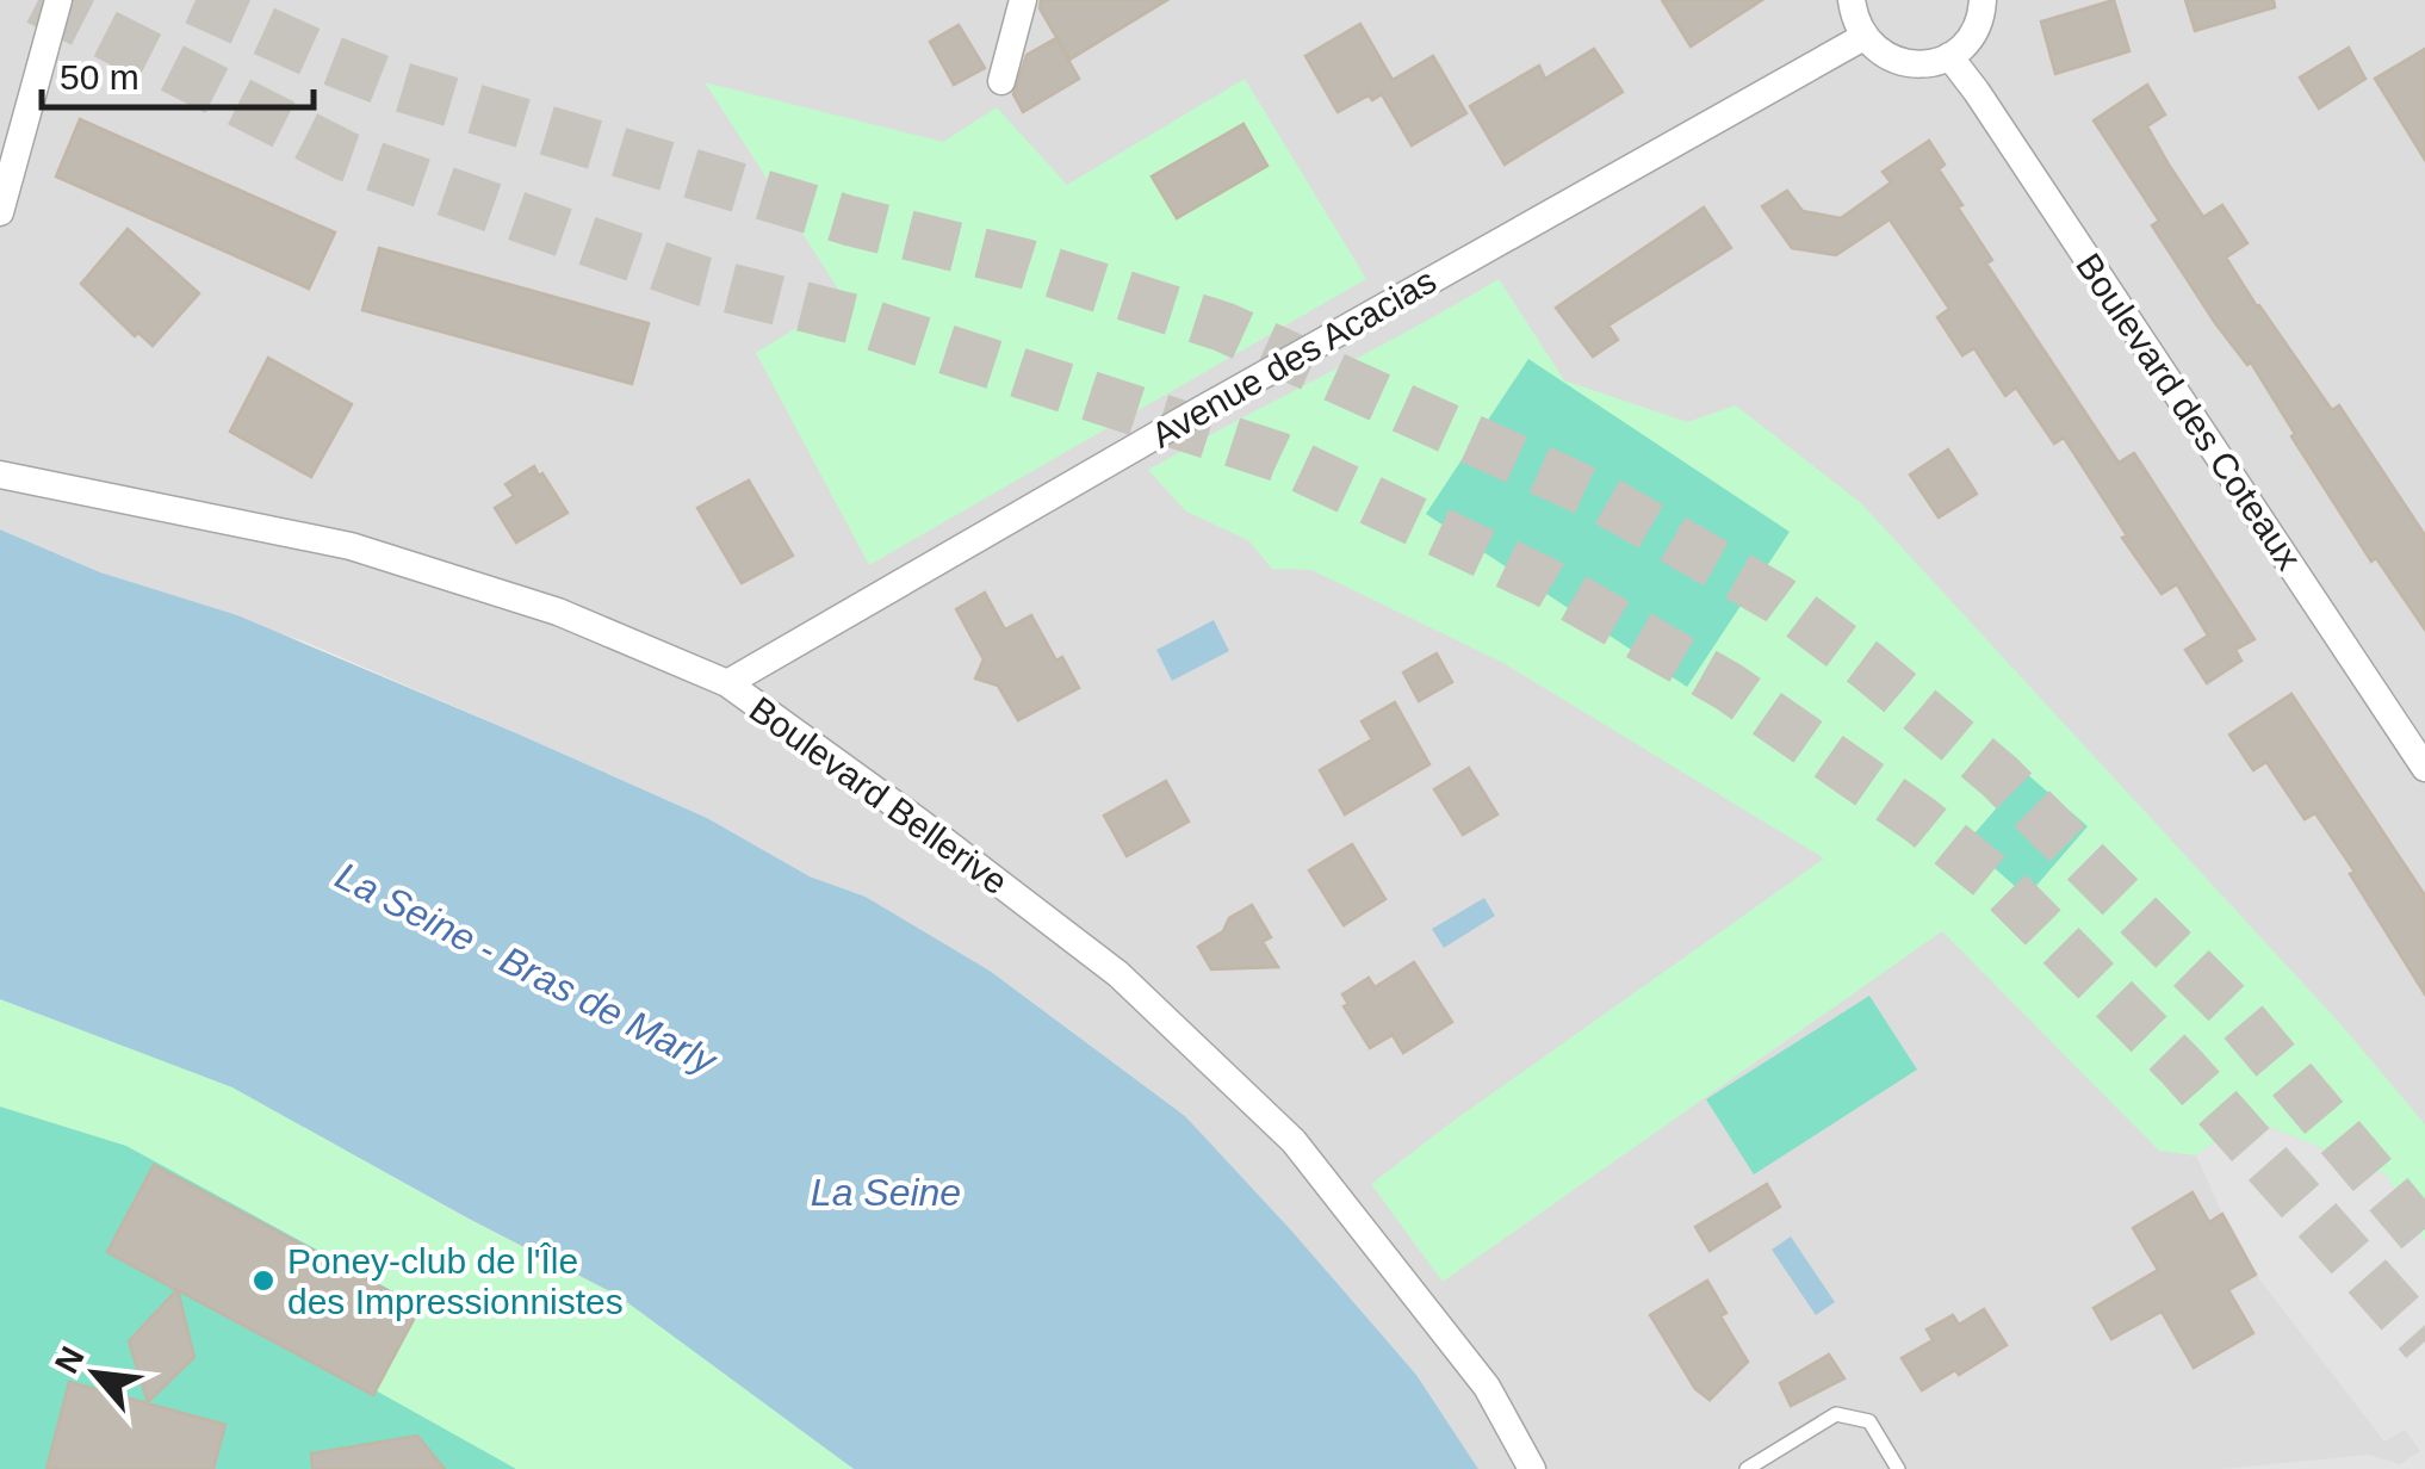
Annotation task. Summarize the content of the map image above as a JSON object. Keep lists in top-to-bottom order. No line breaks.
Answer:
{"streets":{"street":["Avenue des Acacias","Boulevard des Coteaux","Boulevard Bellerive"]},"crossings":[["Avenue des Acacias","Boulevard Bellerive"]],"water":["La Seine - Bras de Marly","La Seine"],"places":["Poney-club de l'Île des Impressionnistes"],"scale_bar":"50 m","north":"top left"}
